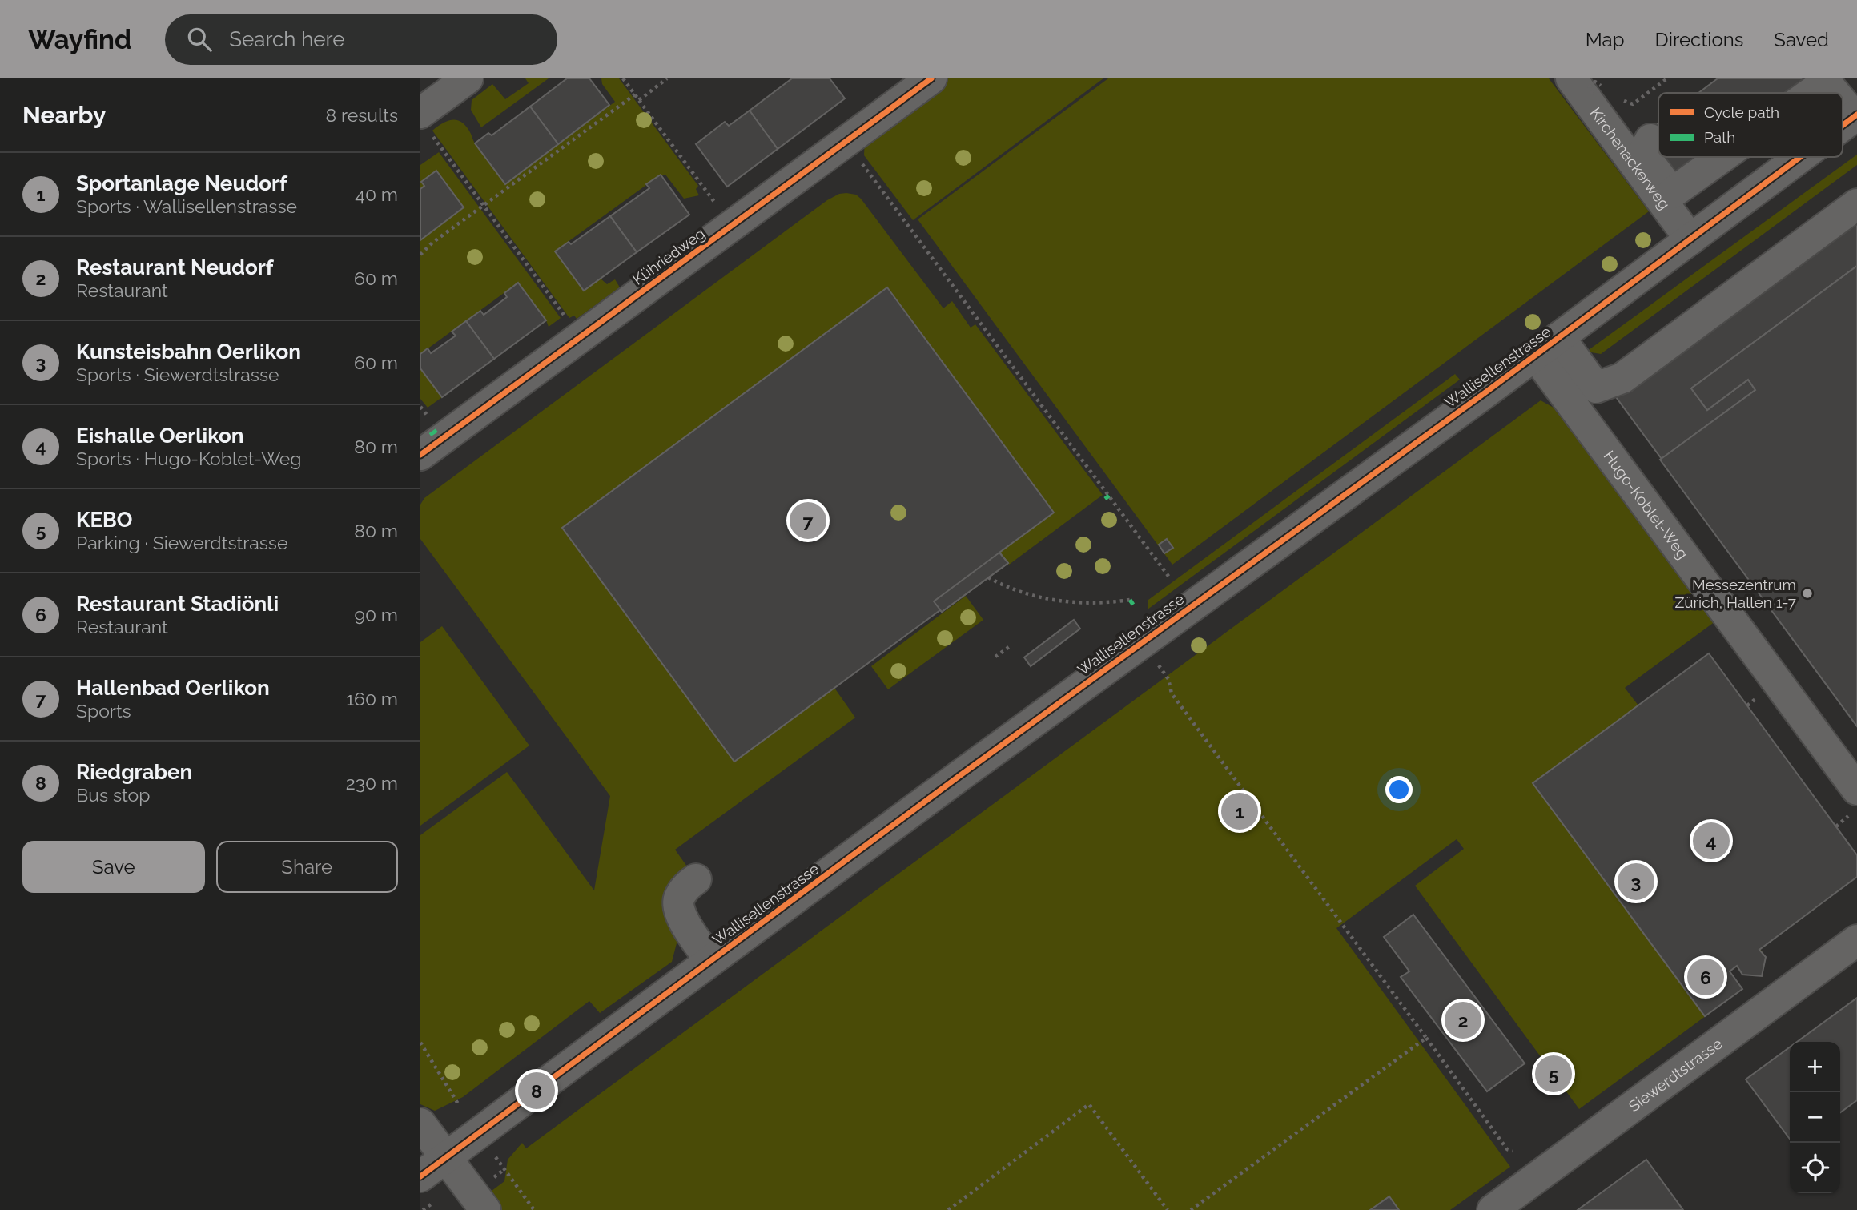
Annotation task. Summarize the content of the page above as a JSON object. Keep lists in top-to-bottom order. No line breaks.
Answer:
{"streets":{"street":["Kirchenackerweg","Kühriedweg","Wallisellenstrasse","Hugo-Koblet-Weg","Siewerdtstrasse"]},"crossings":[["Kirchenackerweg","Wallisellenstrasse"],["Wallisellenstrasse","Hugo-Koblet-Weg"]],"places":["Messezentrum Zürich, Hallen 1-7"],"legend":["Cycle path","Path"],"page":{"header":"Wayfind","search":"Search here","nav":["Map","Directions","Saved"],"heading":["Nearby","8 results"],"list":[{"mark":"1","name":"Sportanlage Neudorf","note":"Sports · Wallisellenstrasse","value":"40 m"},{"mark":"2","name":"Restaurant Neudorf","note":"Restaurant","value":"60 m"},{"mark":"3","name":"Kunsteisbahn Oerlikon","note":"Sports · Siewerdtstrasse","value":"60 m"},{"mark":"4","name":"Eishalle Oerlikon","note":"Sports · Hugo-Koblet-Weg","value":"80 m"},{"mark":"5","name":"KEBO","note":"Parking · Siewerdtstrasse","value":"80 m"},{"mark":"6","name":"Restaurant Stadiönli","note":"Restaurant","value":"90 m"},{"mark":"7","name":"Hallenbad Oerlikon","note":"Sports","value":"160 m"},{"mark":"8","name":"Riedgraben","note":"Bus stop","value":"230 m"}],"pins":["7","1","4","3","6","2","5","8"],"buttons":["Save","Share"],"map_buttons":["+","−"]}}
